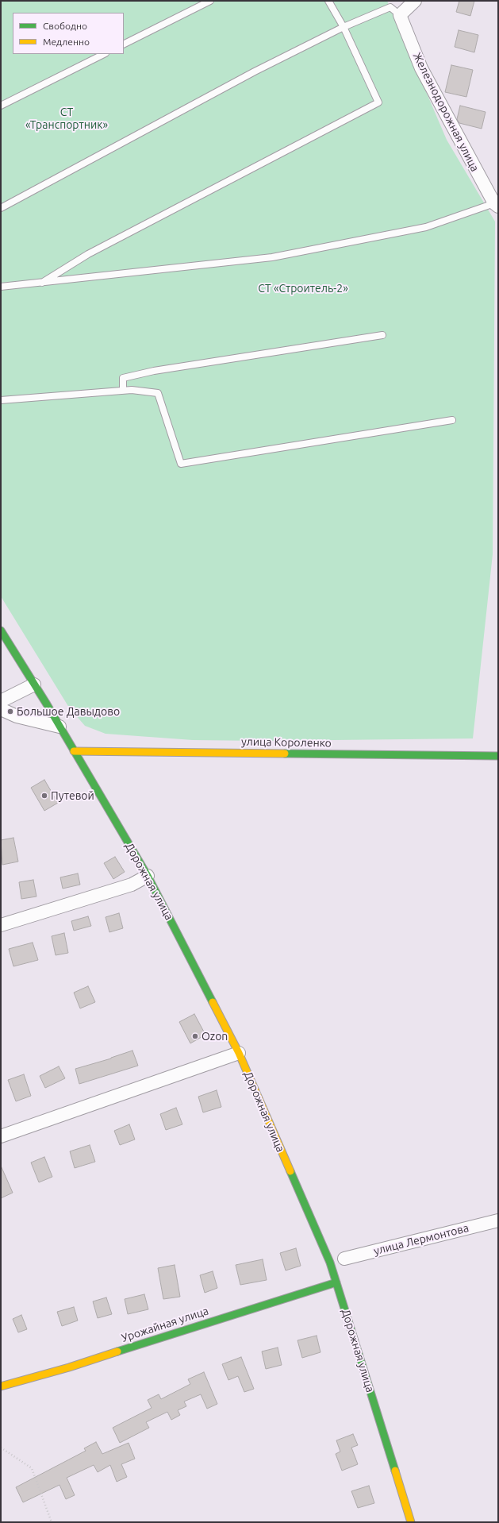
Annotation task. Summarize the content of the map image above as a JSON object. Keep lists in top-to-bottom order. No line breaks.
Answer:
{"streets":{"main road":["улица Короленко","Дорожная улица","Урожайная улица"],"street":["Железнодорожная улица","улица Лермонтова"]},"crossings":[["улица Короленко","Дорожная улица"],["Дорожная улица","Урожайная улица"]],"parks":["СТ «Транспортник»","СТ «Строитель-2»"],"places":["Большое Давыдово","Путевой","Ozon"],"legend":["Свободно","Медленно"]}
